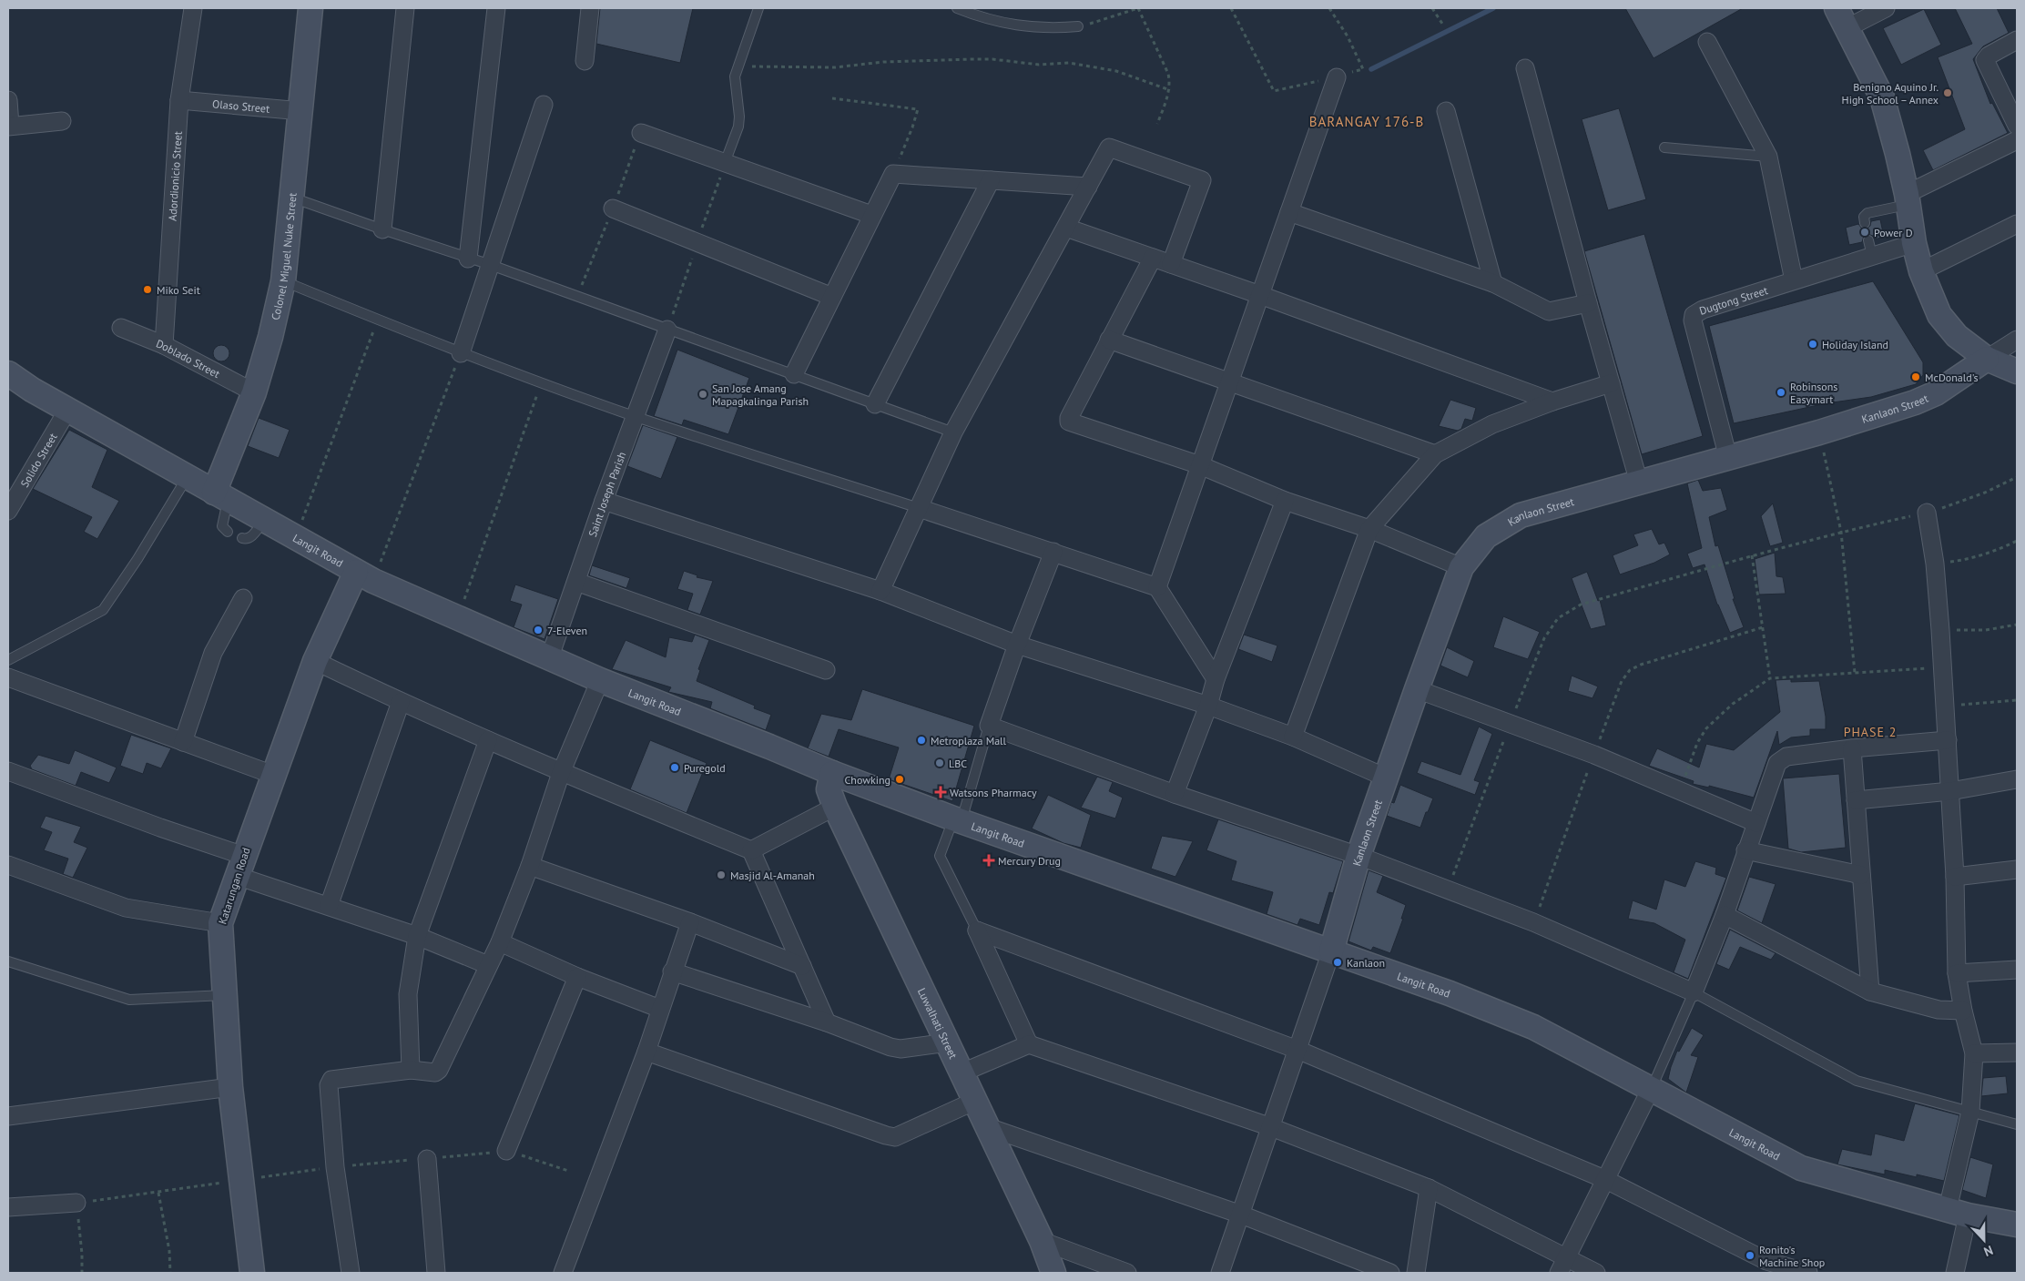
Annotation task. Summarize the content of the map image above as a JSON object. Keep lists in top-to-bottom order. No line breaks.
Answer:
{"streets":{"street":["Olaso Street","Adordionicio Street","Colonel Miguel Nuke Street","Dugtong Street","Doblado Street","Kanlaon Street","Solido Street","Saint Joseph Parish","Langit Road","Katarungan Road","Luwalhati Street"]},"crossings":[["Olaso Street","Adordionicio Street"],["Olaso Street","Colonel Miguel Nuke Street"],["Adordionicio Street","Doblado Street"],["Colonel Miguel Nuke Street","Doblado Street"],["Colonel Miguel Nuke Street","Langit Road"],["Dugtong Street","Kanlaon Street"],["Kanlaon Street","Langit Road"],["Solido Street","Langit Road"],["Saint Joseph Parish","Langit Road"],["Langit Road","Katarungan Road"],["Langit Road","Luwalhati Street"]],"districts":["BARANGAY 176-B","PHASE 2"],"places":{"other":["Benigno Aquino Jr. High School – Annex","Power D","Miko Seit","Holiday Island","McDonald's","Robinsons Easymart","San Jose Amang Mapagkalinga Parish","7-Eleven","Metroplaza Mall","LBC","Puregold","Chowking","Masjid Al-Amanah","Kanlaon","Ronito's Machine Shop"],"health":["Watsons Pharmacy","Mercury Drug"]},"north":"bottom"}
